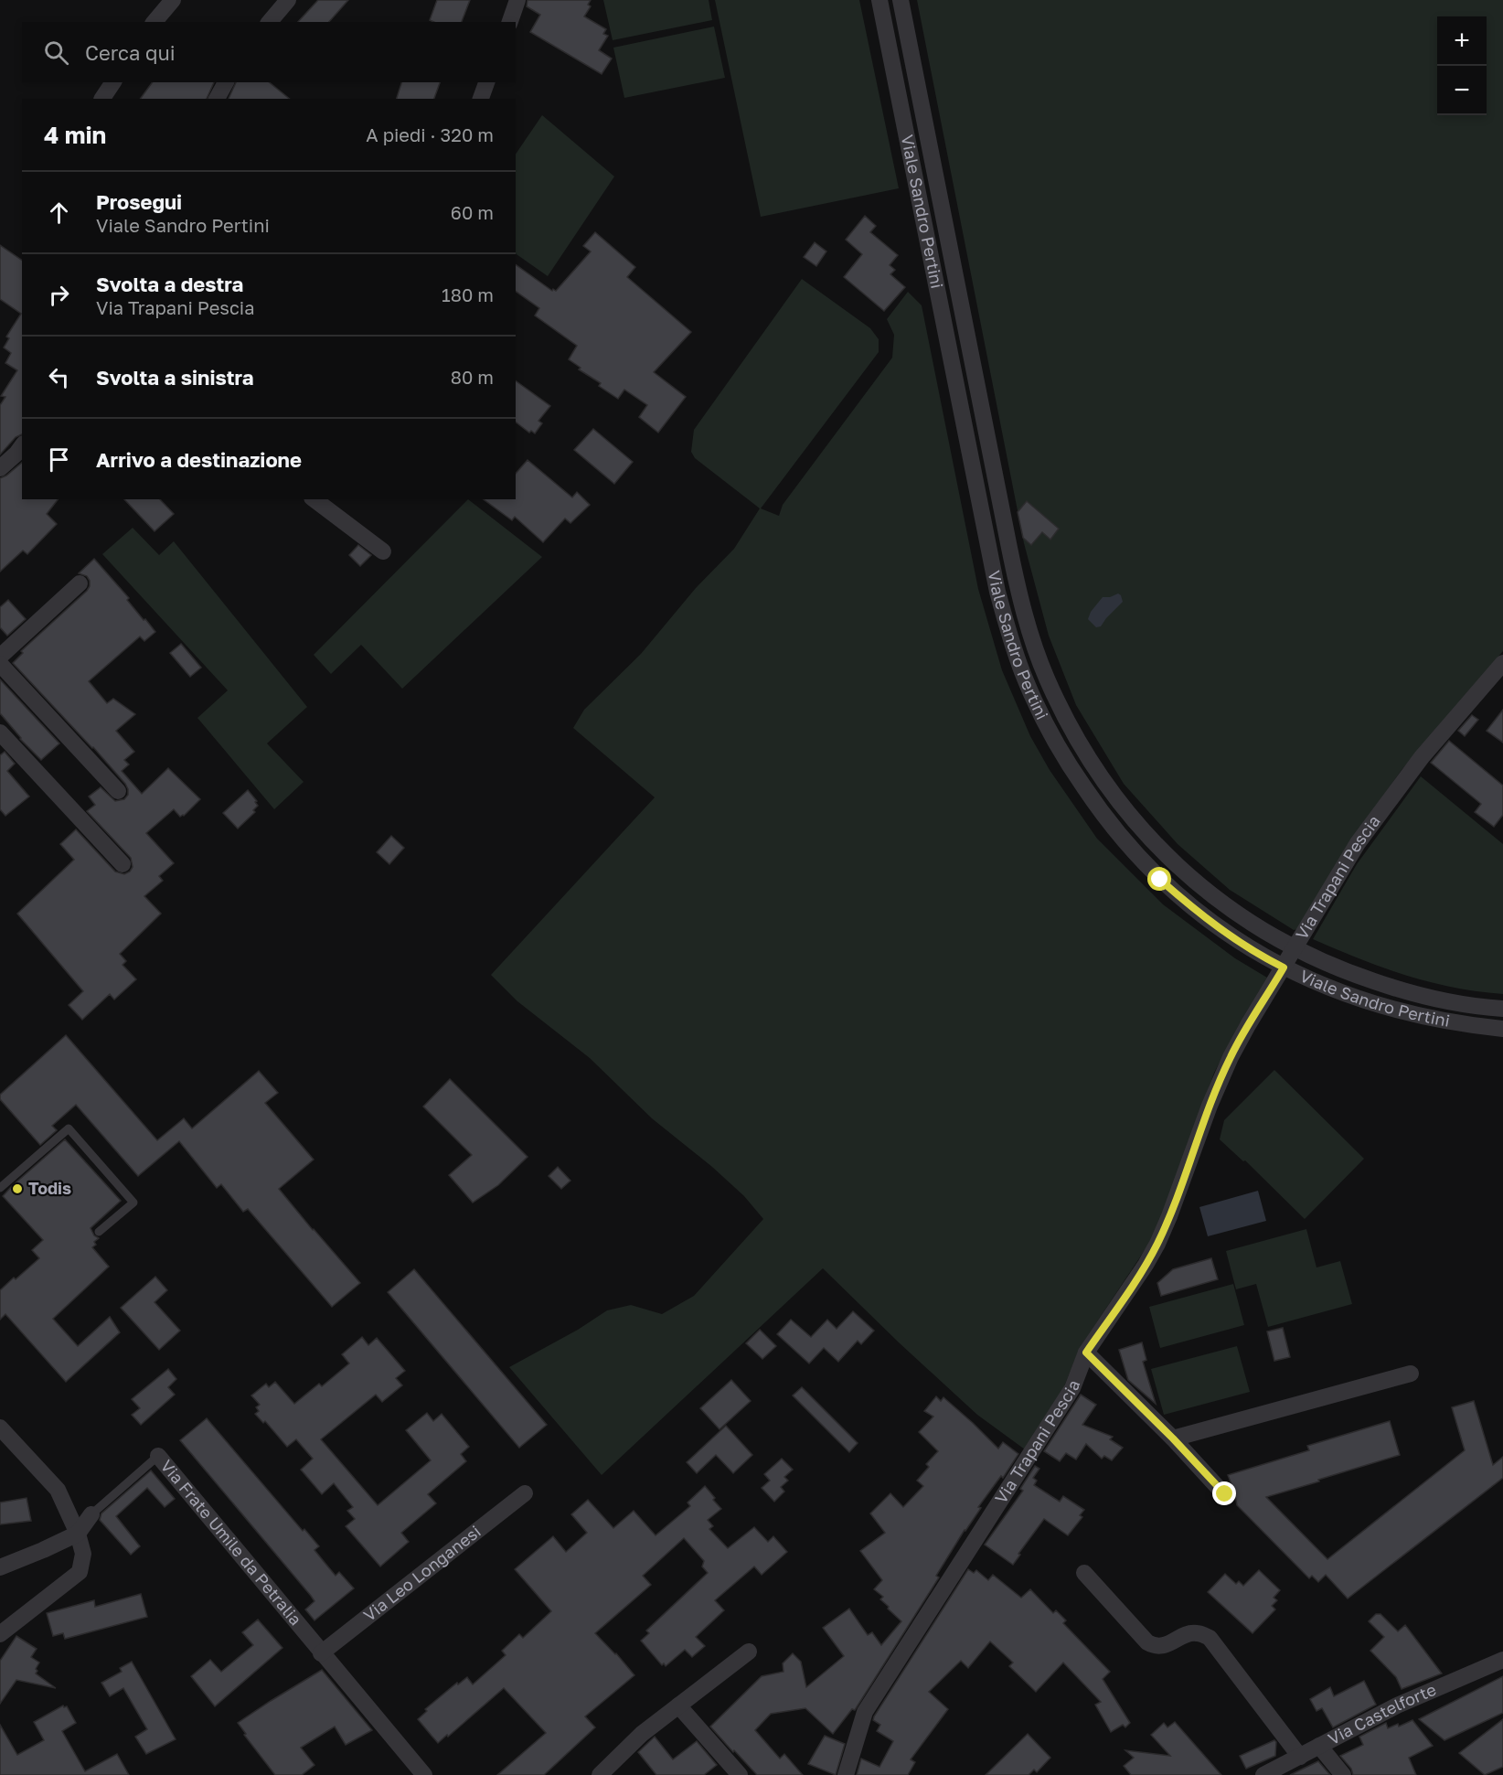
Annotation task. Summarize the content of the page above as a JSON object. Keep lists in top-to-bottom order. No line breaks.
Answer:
{"streets":{"street":["Viale Sandro Pertini","Via Trapani Pescia","Via Frate Umile da Petralia","Via Leo Longanesi","Via Castelforte"]},"crossings":[["Viale Sandro Pertini","Via Trapani Pescia"],["Via Frate Umile da Petralia","Via Leo Longanesi"]],"places":["Todis"],"page":{"map_buttons":["+","−"],"search":"Cerca qui","heading":["4 min","A piedi · 320 m"],"list":[["Prosegui","Viale Sandro Pertini","60 m"],["Svolta a destra","Via Trapani Pescia","180 m"],["Svolta a sinistra","80 m"],"Arrivo a destinazione"]}}
